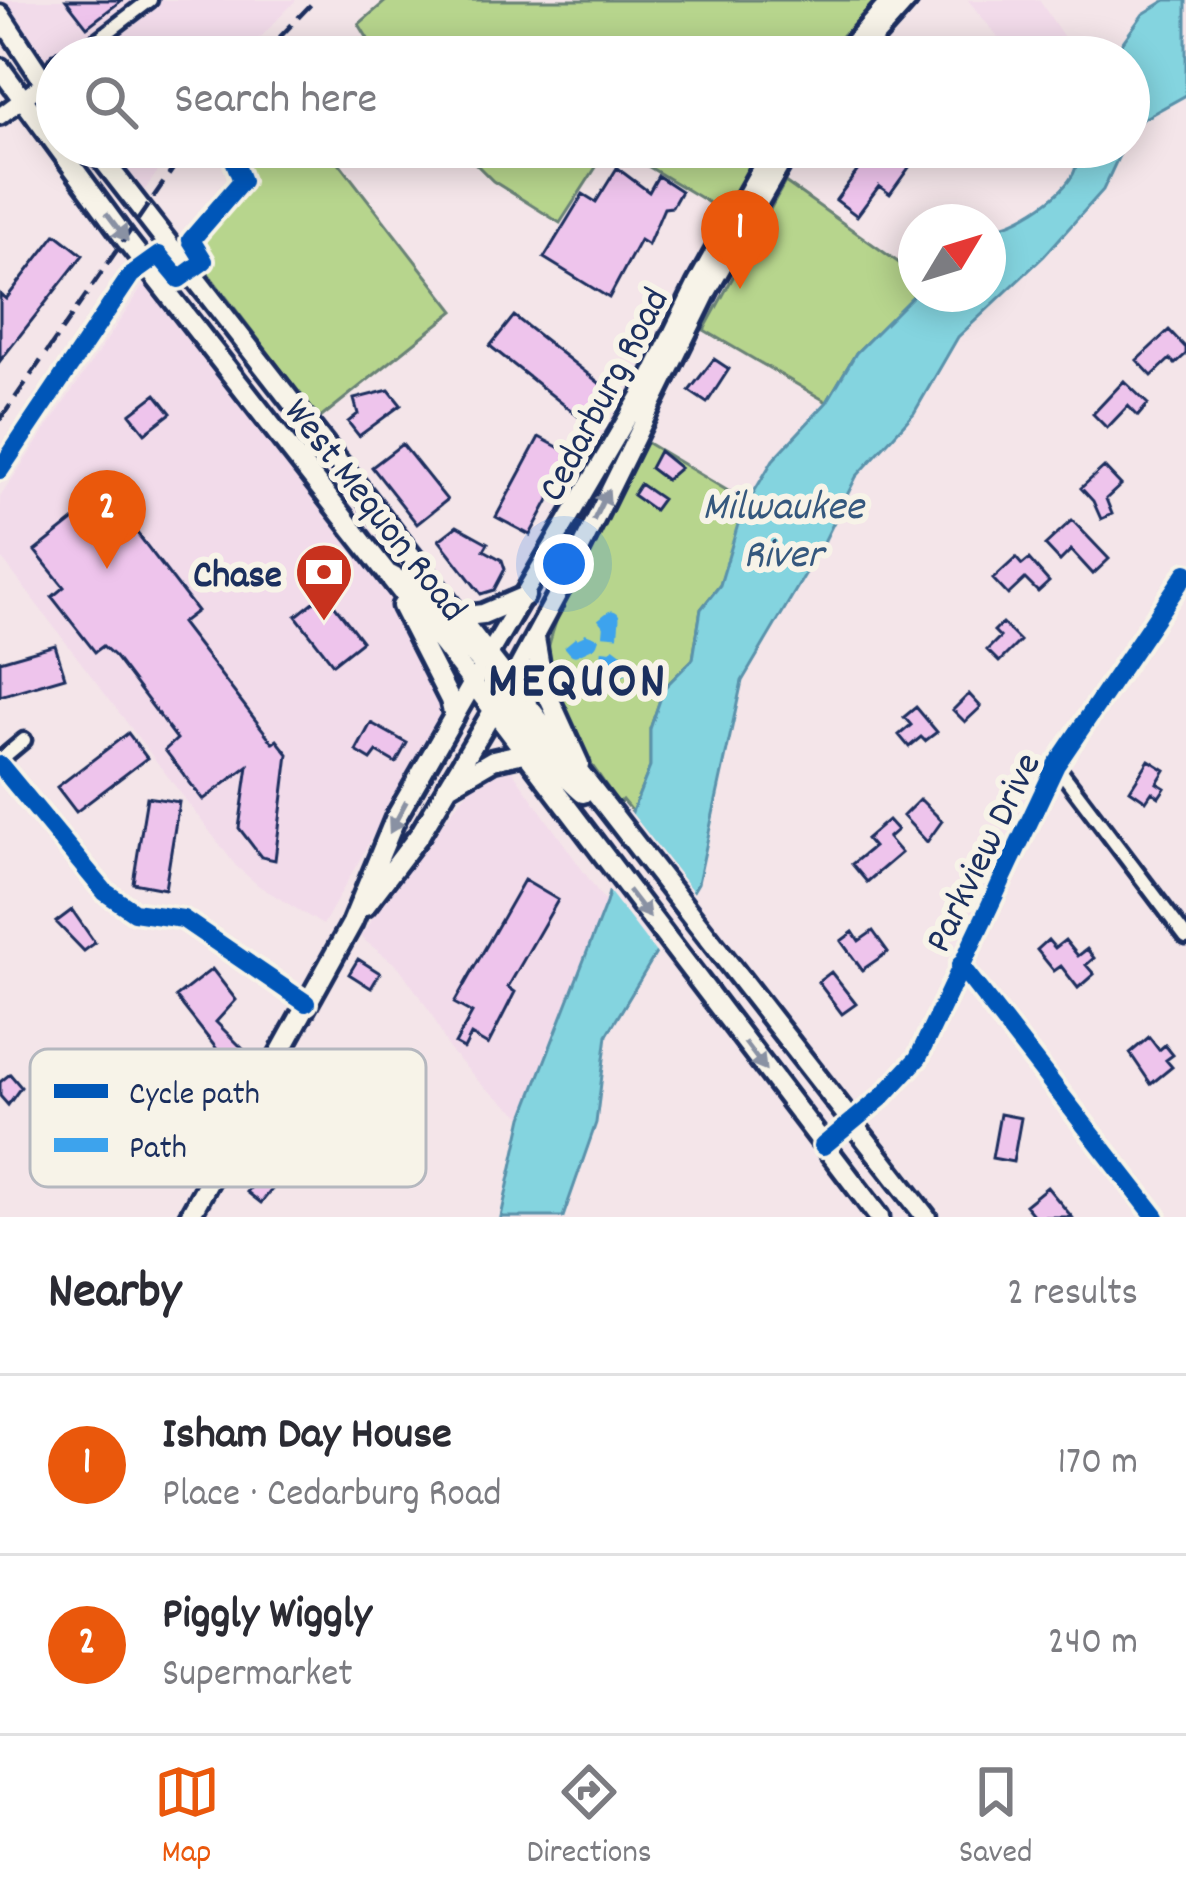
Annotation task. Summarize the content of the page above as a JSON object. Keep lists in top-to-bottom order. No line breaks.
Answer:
{"streets":{"main road":["Cedarburg Road","West Mequon Road"],"street":["Parkview Drive"]},"crossings":[["Cedarburg Road","West Mequon Road"],["West Mequon Road","Parkview Drive"]],"districts":["MEQUON"],"water":["Milwaukee River"],"places":{"bank":["Chase"]},"legend":["Cycle path","Path"],"north":"top right","page":{"search":"Search here","pins":["1","2"],"heading":["Nearby","2 results"],"list":[{"mark":"1","name":"Isham Day House","note":"Place · Cedarburg Road","value":"170 m"},{"mark":"2","name":"Piggly Wiggly","note":"Supermarket","value":"240 m"}],"nav":["Map","Directions","Saved"]}}
